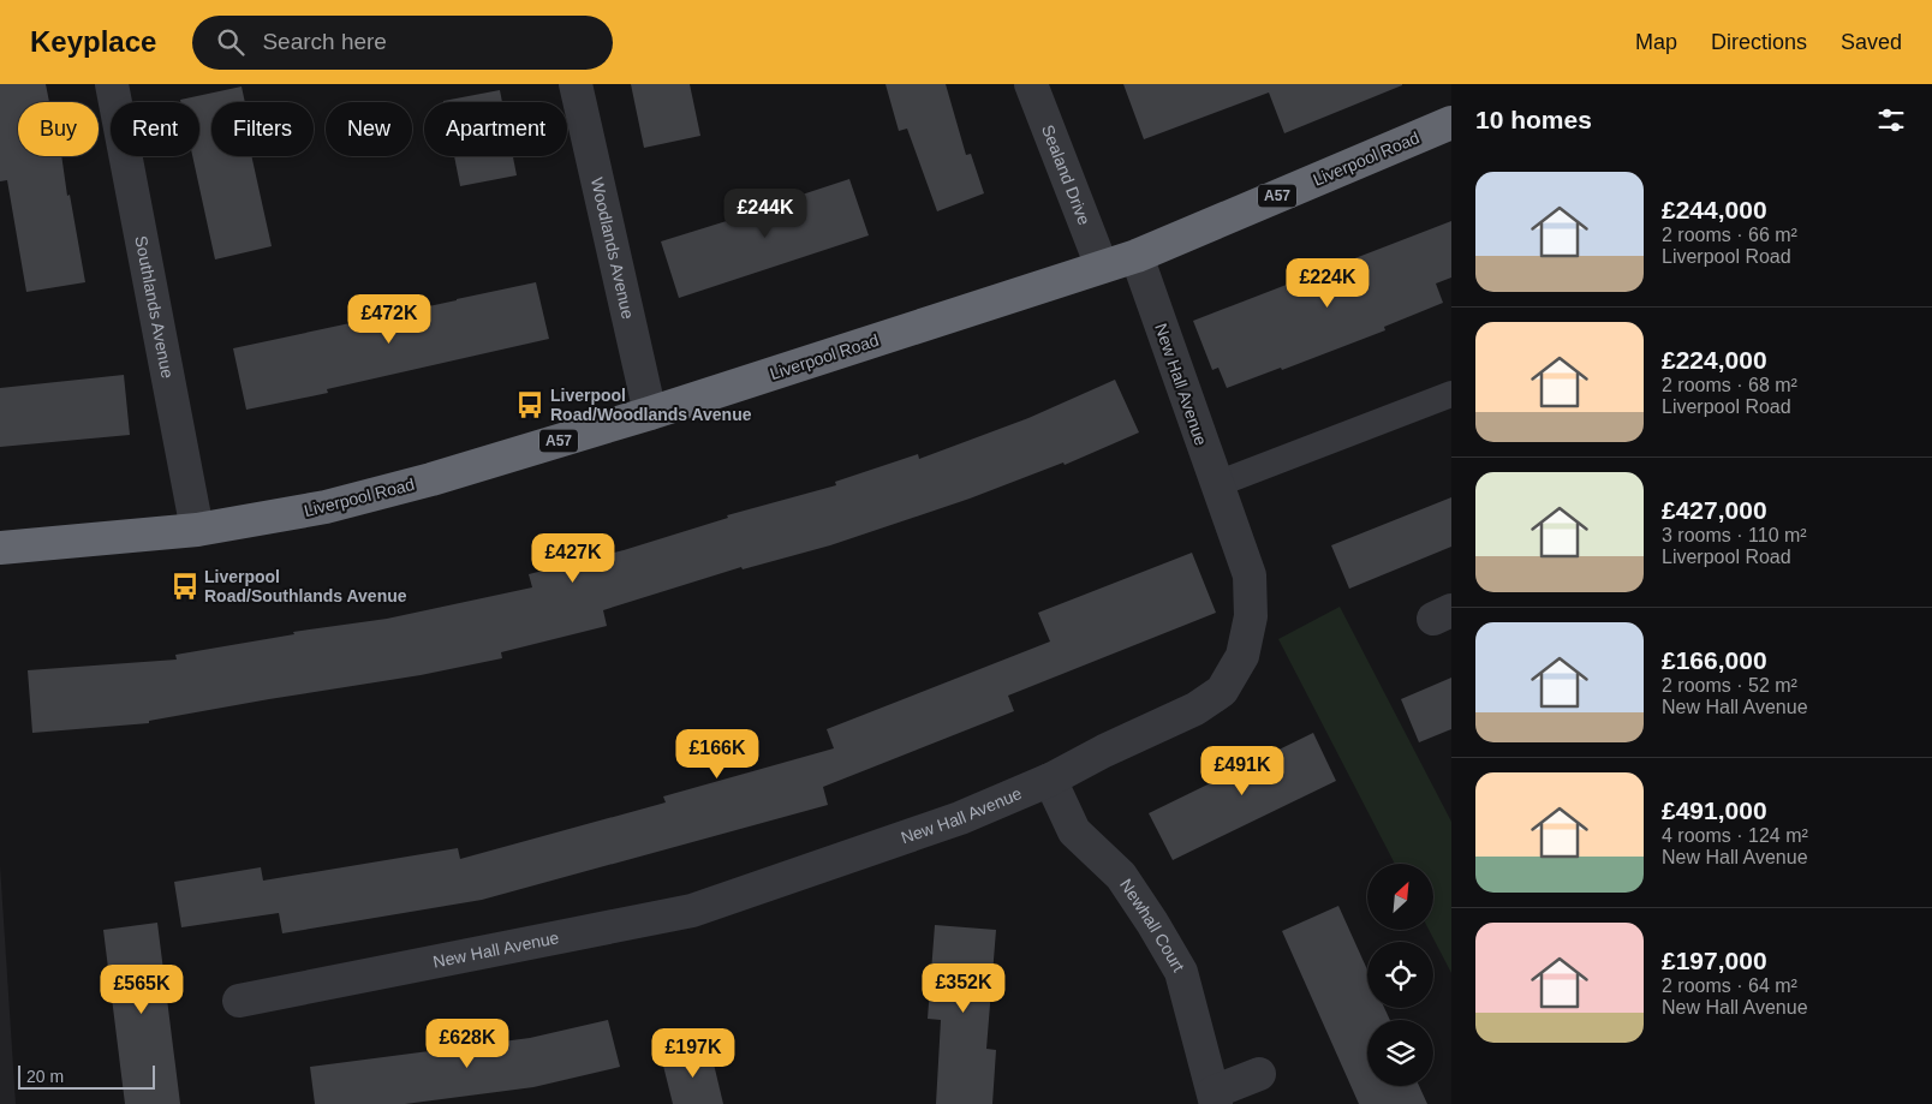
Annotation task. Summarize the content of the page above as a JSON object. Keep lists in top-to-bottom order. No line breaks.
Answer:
{"streets":{"highway":["Liverpool Road","A57"],"street":["Sealand Drive","Woodlands Avenue","Southlands Avenue","New Hall Avenue","Newhall Court"]},"crossings":[["Liverpool Road","Sealand Drive"],["Liverpool Road","Woodlands Avenue"],["Liverpool Road","Southlands Avenue"],["Liverpool Road","New Hall Avenue"],["New Hall Avenue","Newhall Court"]],"places":{"bus stop":["Liverpool Road/Woodlands Avenue","Liverpool Road/Southlands Avenue"]},"scale_bar":"20 m","north":"top right","page":{"header":"Keyplace","search":"Search here","nav":["Map","Directions","Saved"],"heading":"10 homes","chip":["Buy","Rent","Filters","New","Apartment"],"list":[{"name":"£244,000","note":"2 rooms · 66 m² · Liverpool Road"},{"name":"£224,000","note":"2 rooms · 68 m² · Liverpool Road"},{"name":"£427,000","note":"3 rooms · 110 m² · Liverpool Road"},{"name":"£166,000","note":"2 rooms · 52 m² · New Hall Avenue"},{"name":"£491,000","note":"4 rooms · 124 m² · New Hall Avenue"},{"name":"£197,000","note":"2 rooms · 64 m² · New Hall Avenue"}],"price":["£244K","£224K","£472K","£427K","£166K","£491K","£352K","£565K","£628K","£197K"],"scale":"20 m"}}
